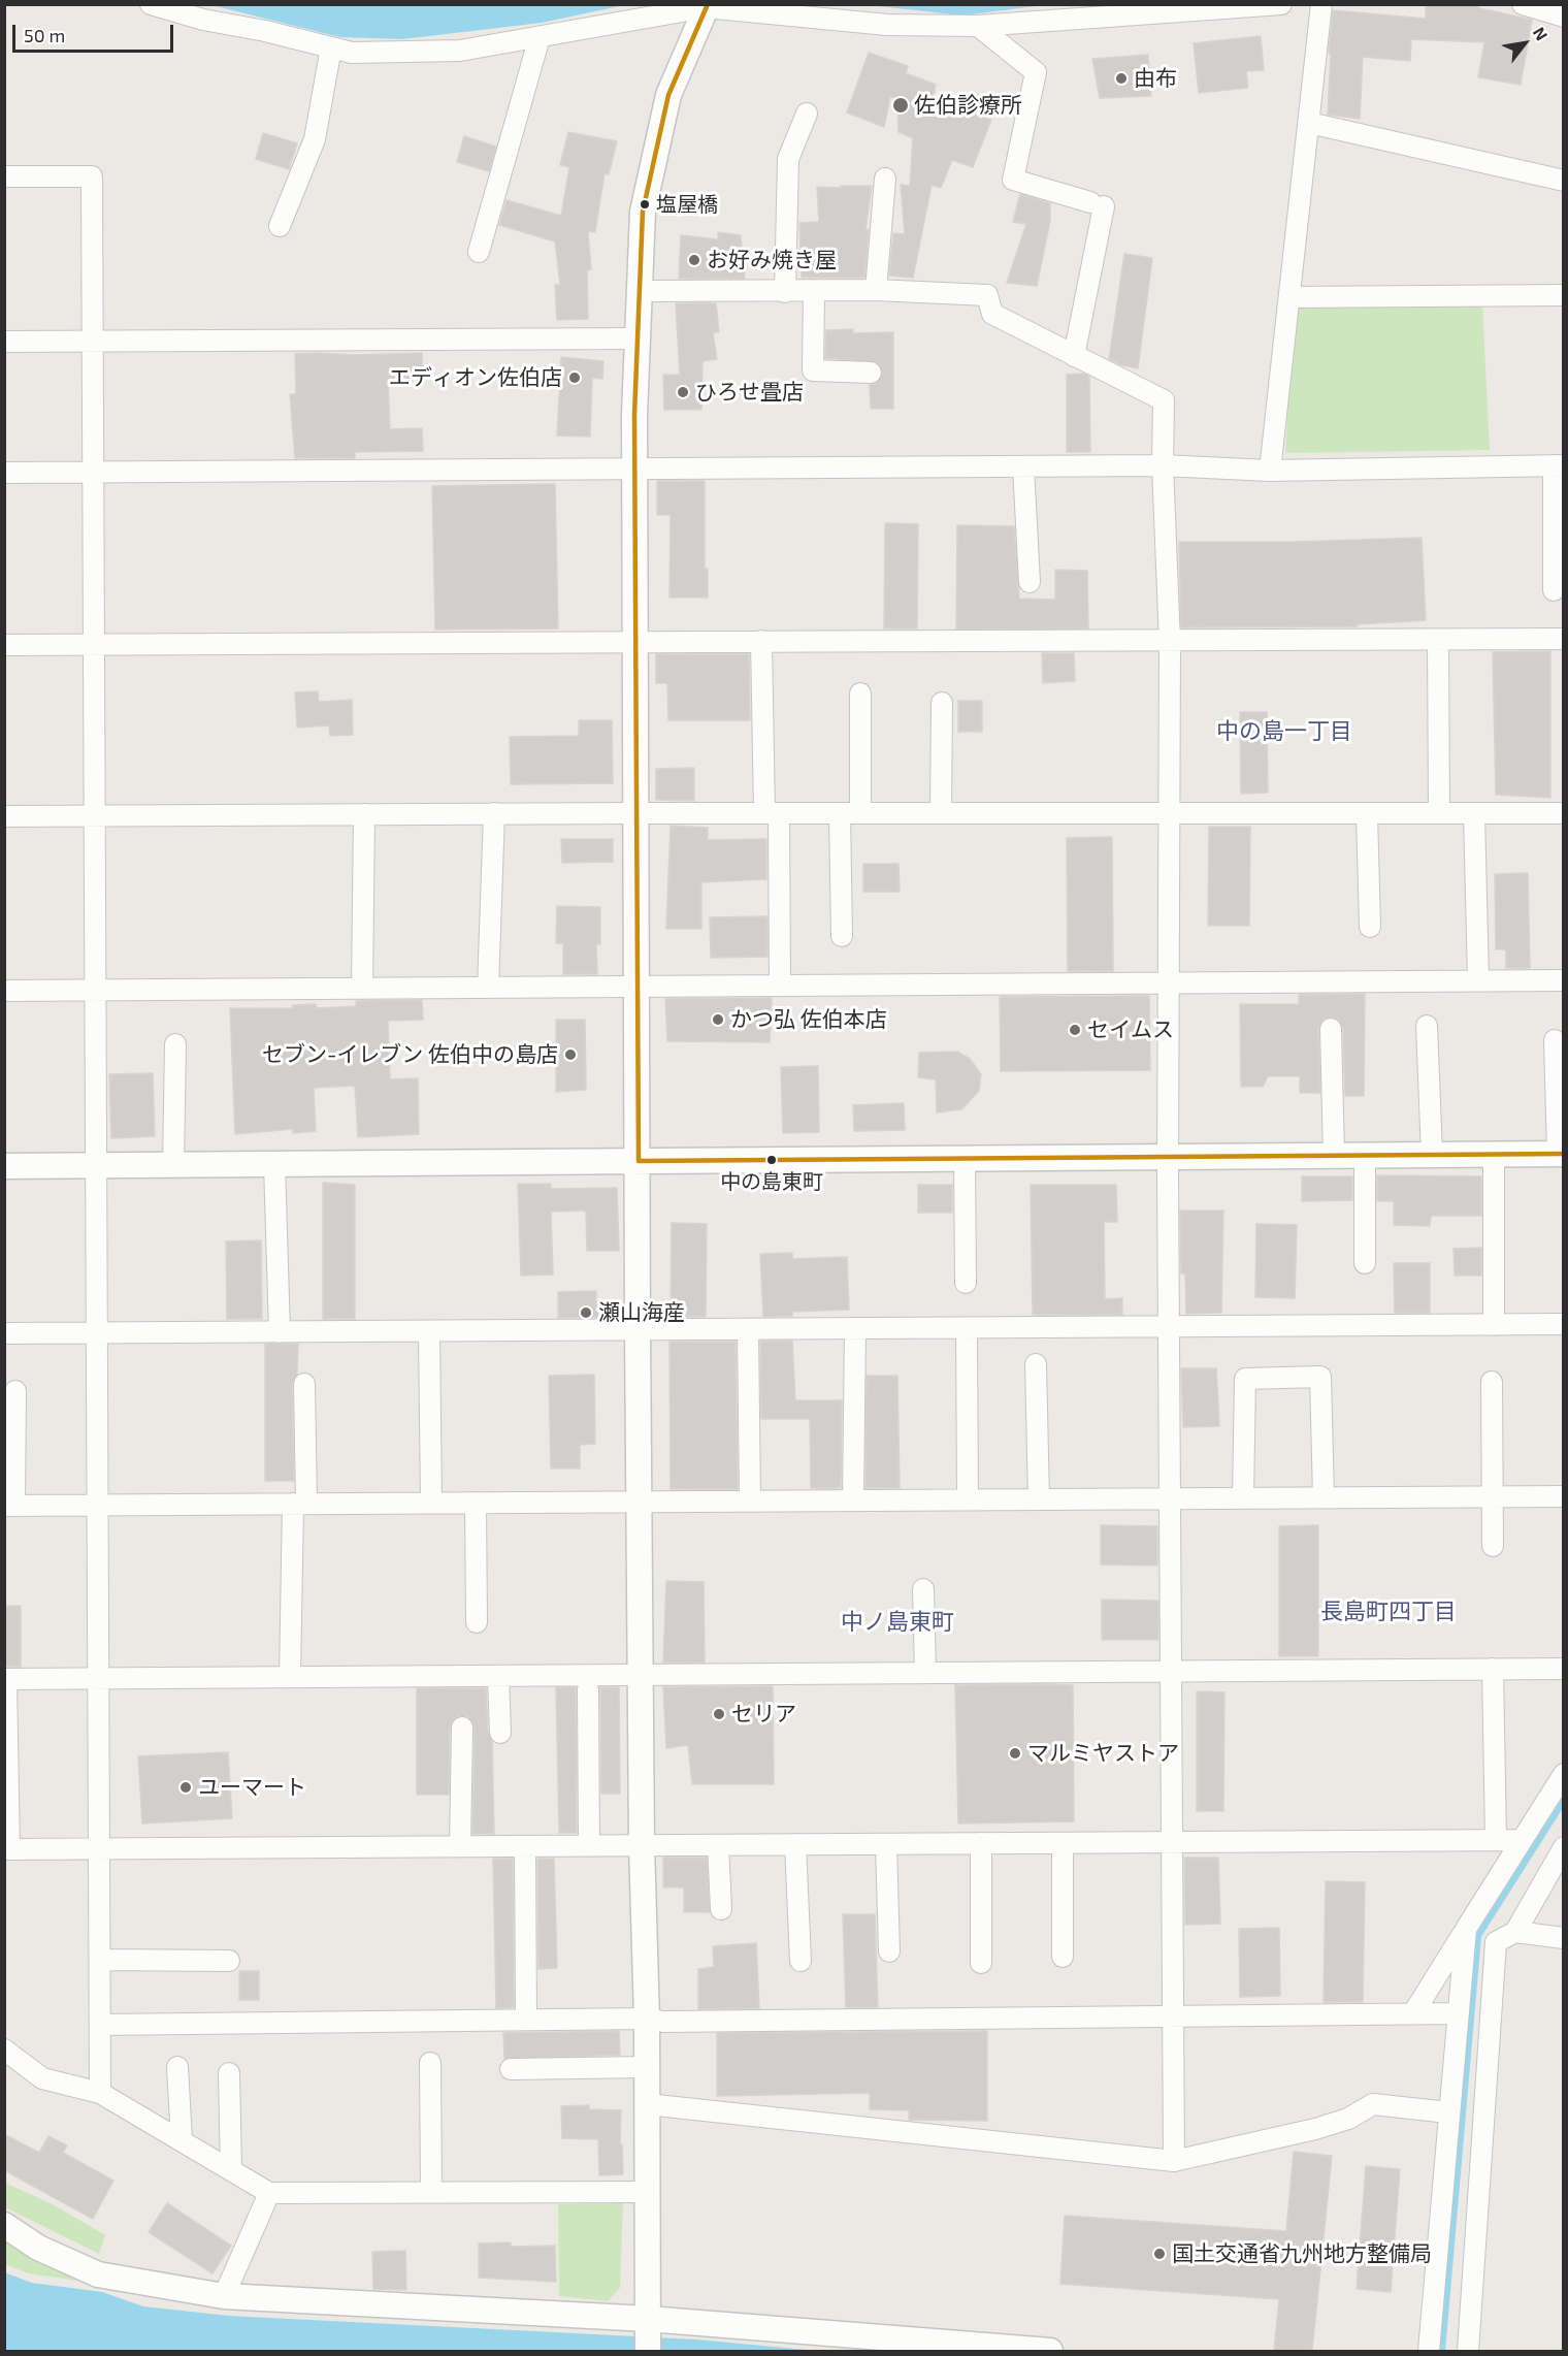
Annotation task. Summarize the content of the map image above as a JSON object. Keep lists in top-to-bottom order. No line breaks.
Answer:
{"districts":["中の島一丁目","長島町四丁目","中ノ島東町"],"places":["由布","佐伯診療所","塩屋橋","お好み焼き屋","エディオン佐伯店","ひろせ畳店","かつ弘 佐伯本店","セイムス","セブン-イレブン 佐伯中の島店","中の島東町","瀬山海産","セリア","マルミヤストア","ユーマート","国土交通省九州地方整備局"],"scale_bar":"50 m","north":"top right"}
